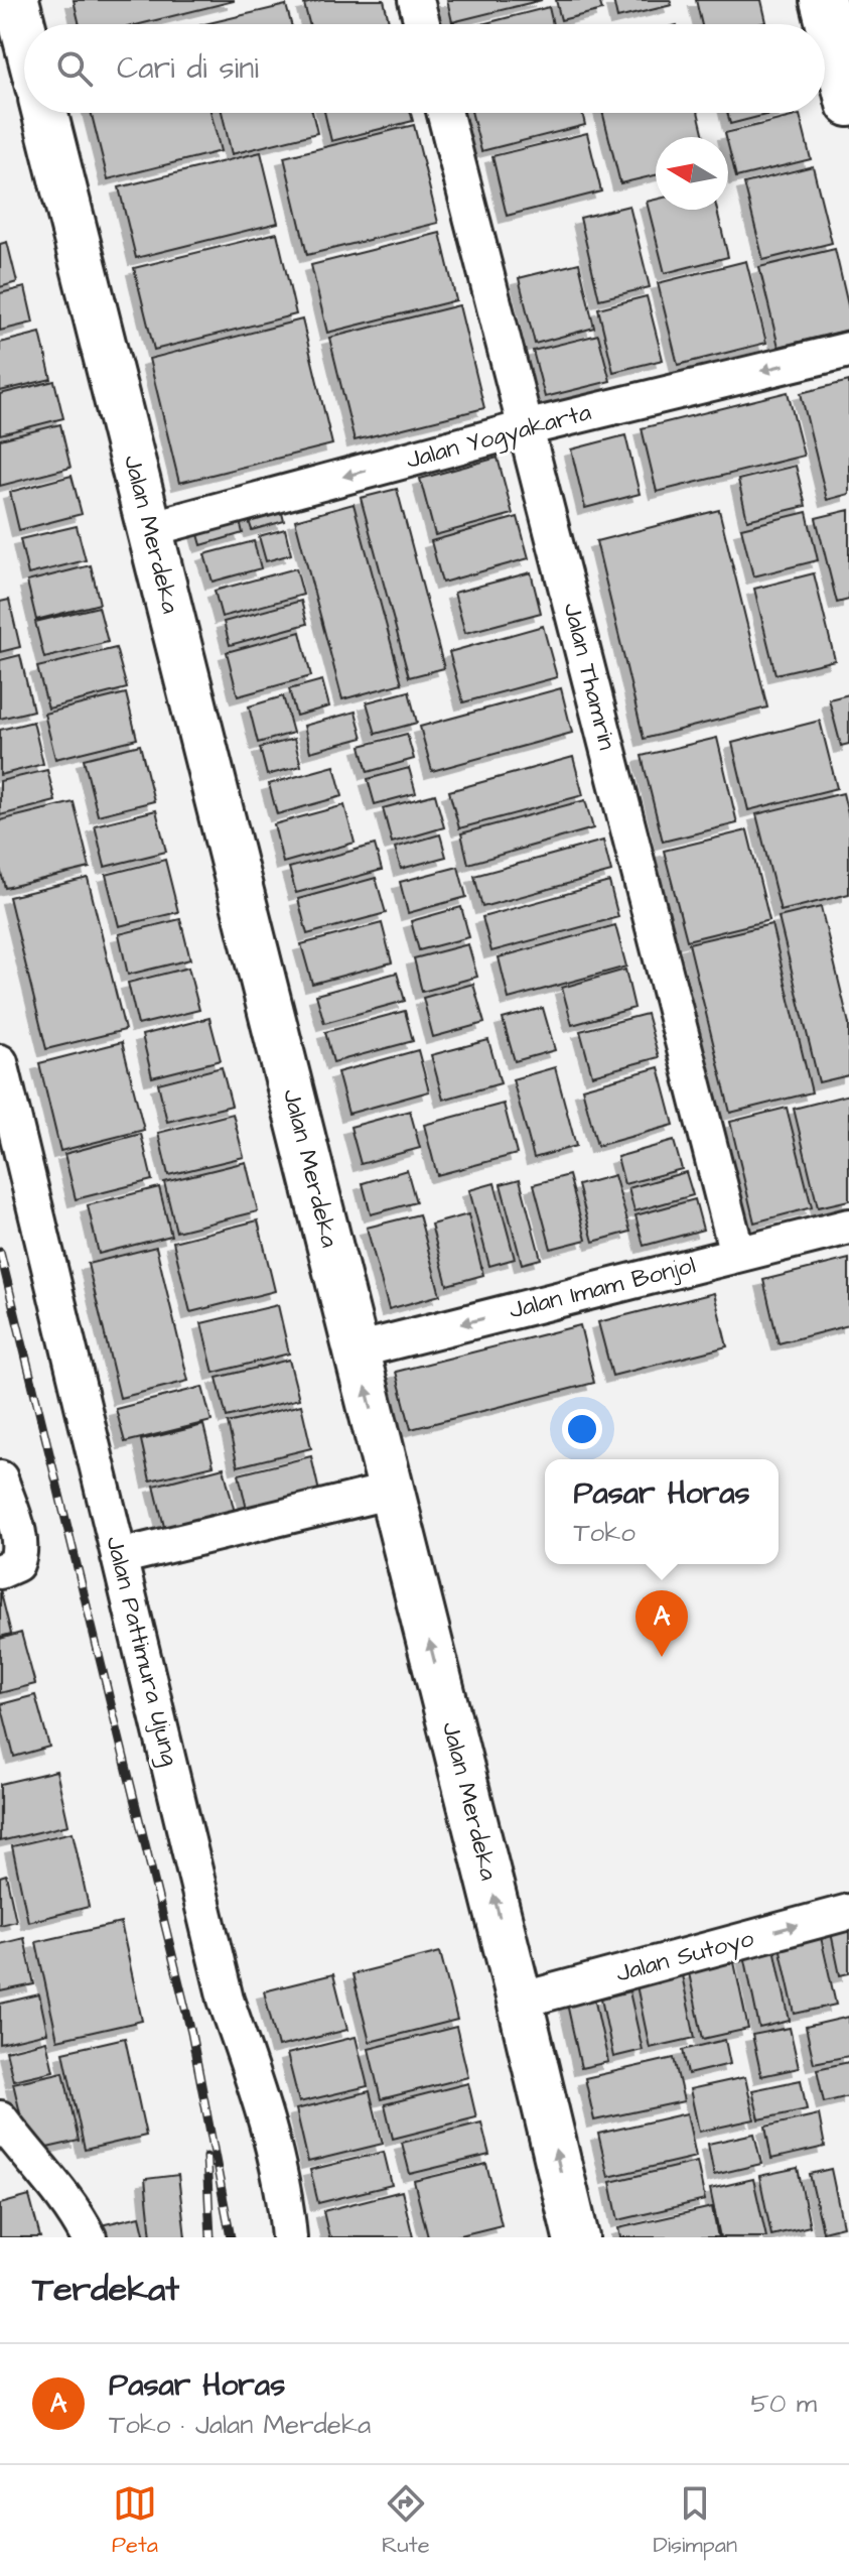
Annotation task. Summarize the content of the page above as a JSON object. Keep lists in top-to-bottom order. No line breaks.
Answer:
{"streets":{"main road":["Jalan Merdeka"],"street":["Jalan Yogyakarta","Jalan Thamrin","Jalan Imam Bonjol","Jalan Pattimura Ujung","Jalan Sutoyo"]},"crossings":[["Jalan Yogyakarta","Jalan Merdeka"],["Jalan Yogyakarta","Jalan Thamrin"],["Jalan Merdeka","Jalan Imam Bonjol"],["Jalan Merdeka","Jalan Sutoyo"],["Jalan Thamrin","Jalan Imam Bonjol"]],"one_way":["Jalan Yogyakarta","Jalan Merdeka","Jalan Imam Bonjol","Jalan Sutoyo"],"north":"left","page":{"search":"Cari di sini","popup":["Pasar Horas","Toko"],"pins":"A","heading":"Terdekat","list":[{"mark":"A","name":"Pasar Horas","note":"Toko · Jalan Merdeka","value":"50 m"}],"nav":["Peta","Rute","Disimpan"]}}
